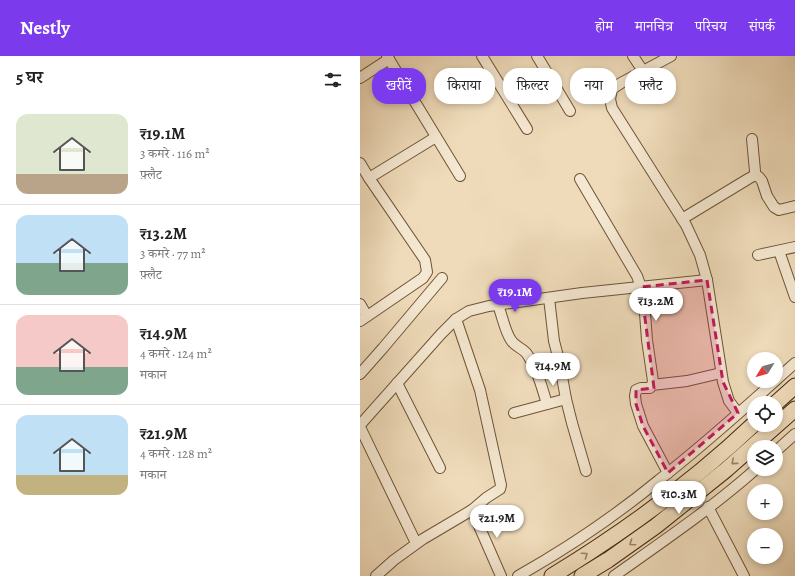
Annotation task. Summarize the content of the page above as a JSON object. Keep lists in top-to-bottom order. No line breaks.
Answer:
{"north":"bottom left","page":{"header":"Nestly","nav":["होम","मानचित्र","परिचय","संपर्क"],"heading":"5 घर","chip":["खरीदें","किराया","फ़िल्टर","नया","फ़्लैट"],"list":[{"name":"₹19.1M","note":"3 कमरे · 116 m² · फ़्लैट"},{"name":"₹13.2M","note":"3 कमरे · 77 m² · फ़्लैट"},{"name":"₹14.9M","note":"4 कमरे · 124 m² · मकान"},{"name":"₹21.9M","note":"4 कमरे · 128 m² · मकान"}],"price":["₹19.1M","₹13.2M","₹14.9M","₹10.3M","₹21.9M"],"map_buttons":["+","−"]}}
